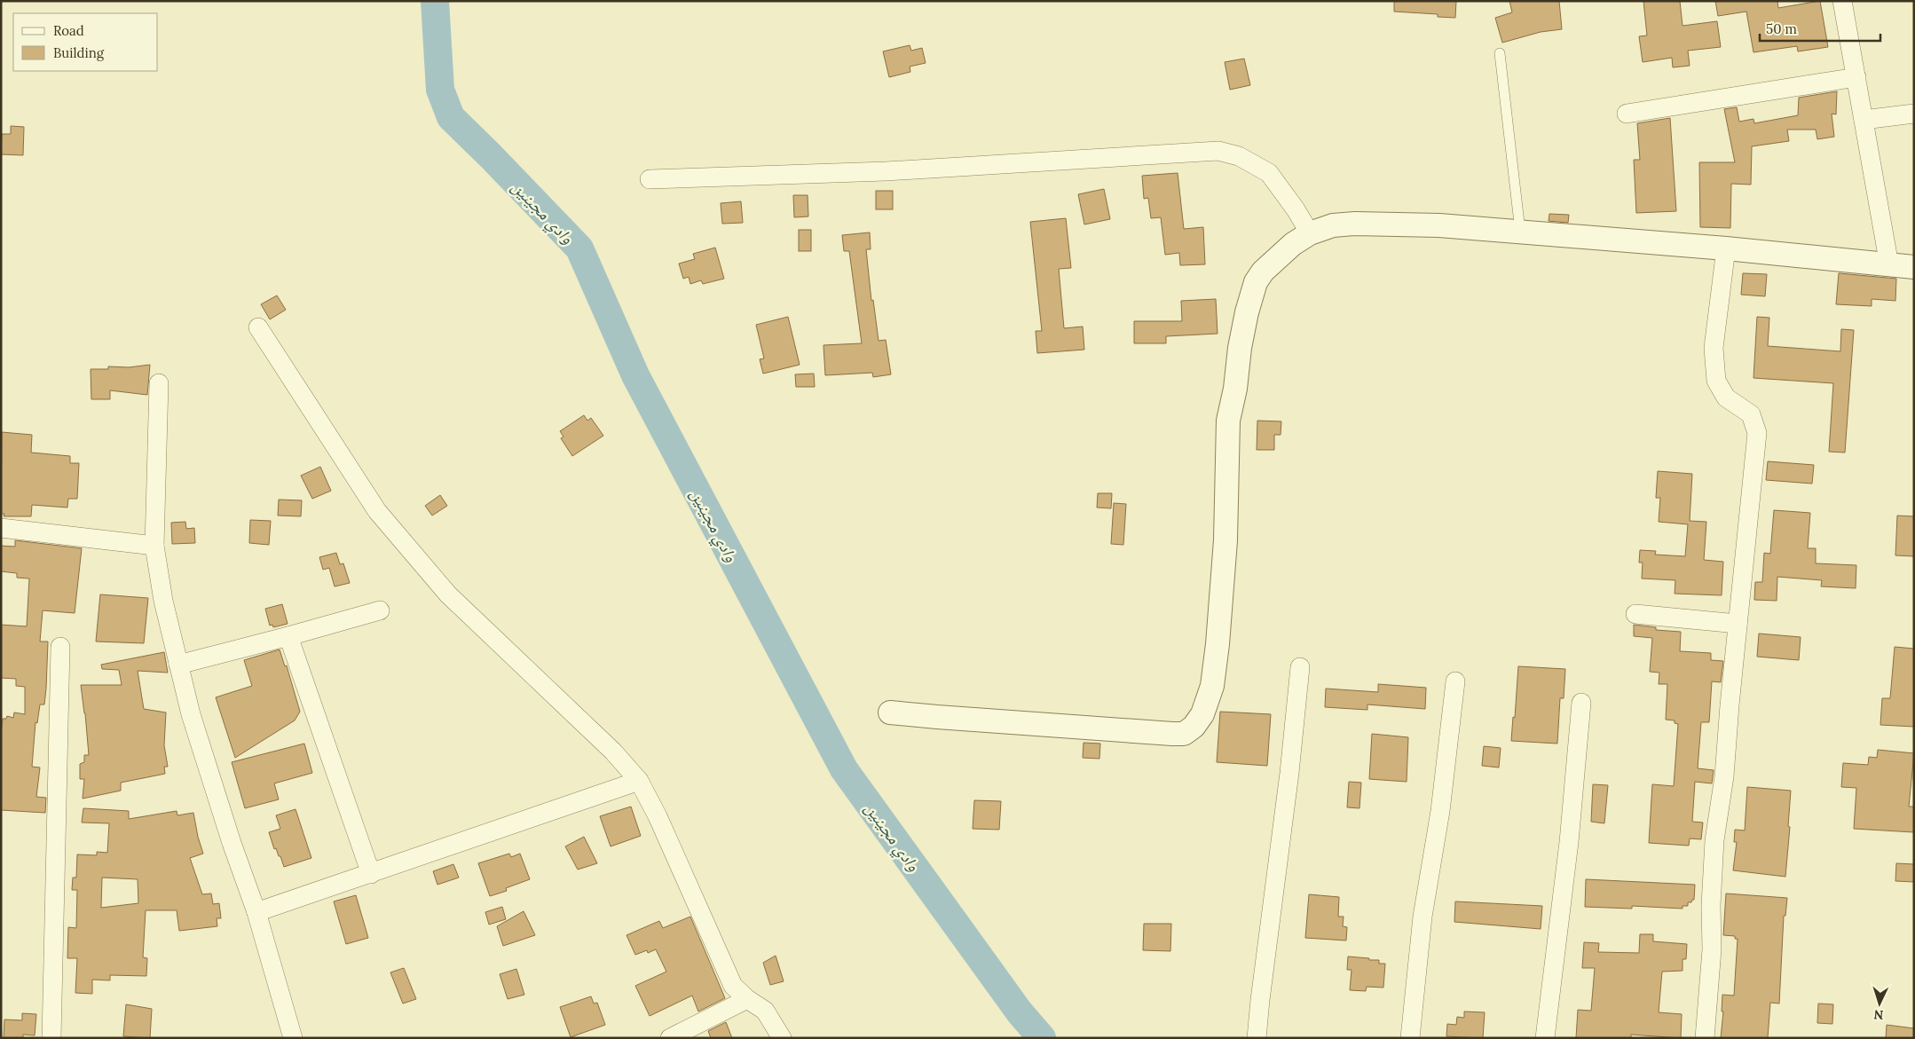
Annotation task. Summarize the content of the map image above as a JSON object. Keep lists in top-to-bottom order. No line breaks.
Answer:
{"water":["وادي مجينين"],"legend":["Road","Building"],"scale_bar":"50 m","north":"bottom"}
